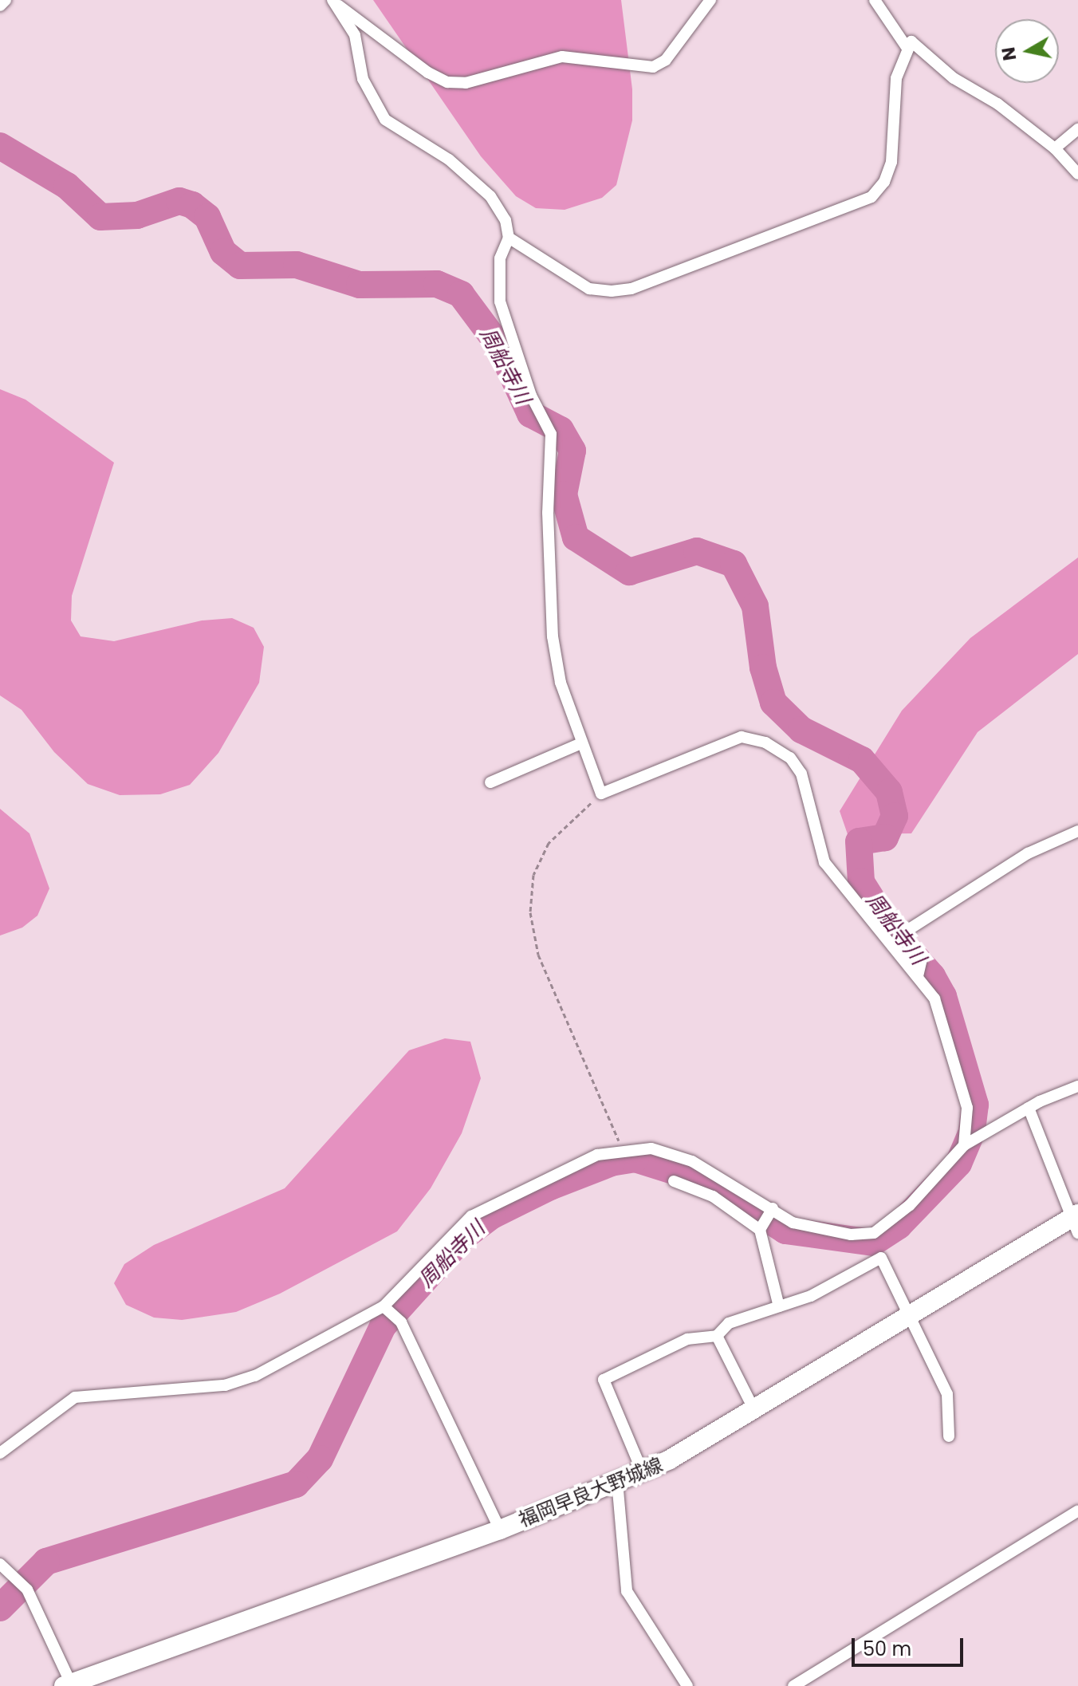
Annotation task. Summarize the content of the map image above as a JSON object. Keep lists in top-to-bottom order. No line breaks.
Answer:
{"streets":{"main road":["福岡早良大野城線"]},"water":["周船寺川"],"scale_bar":"50 m","north":"left"}
